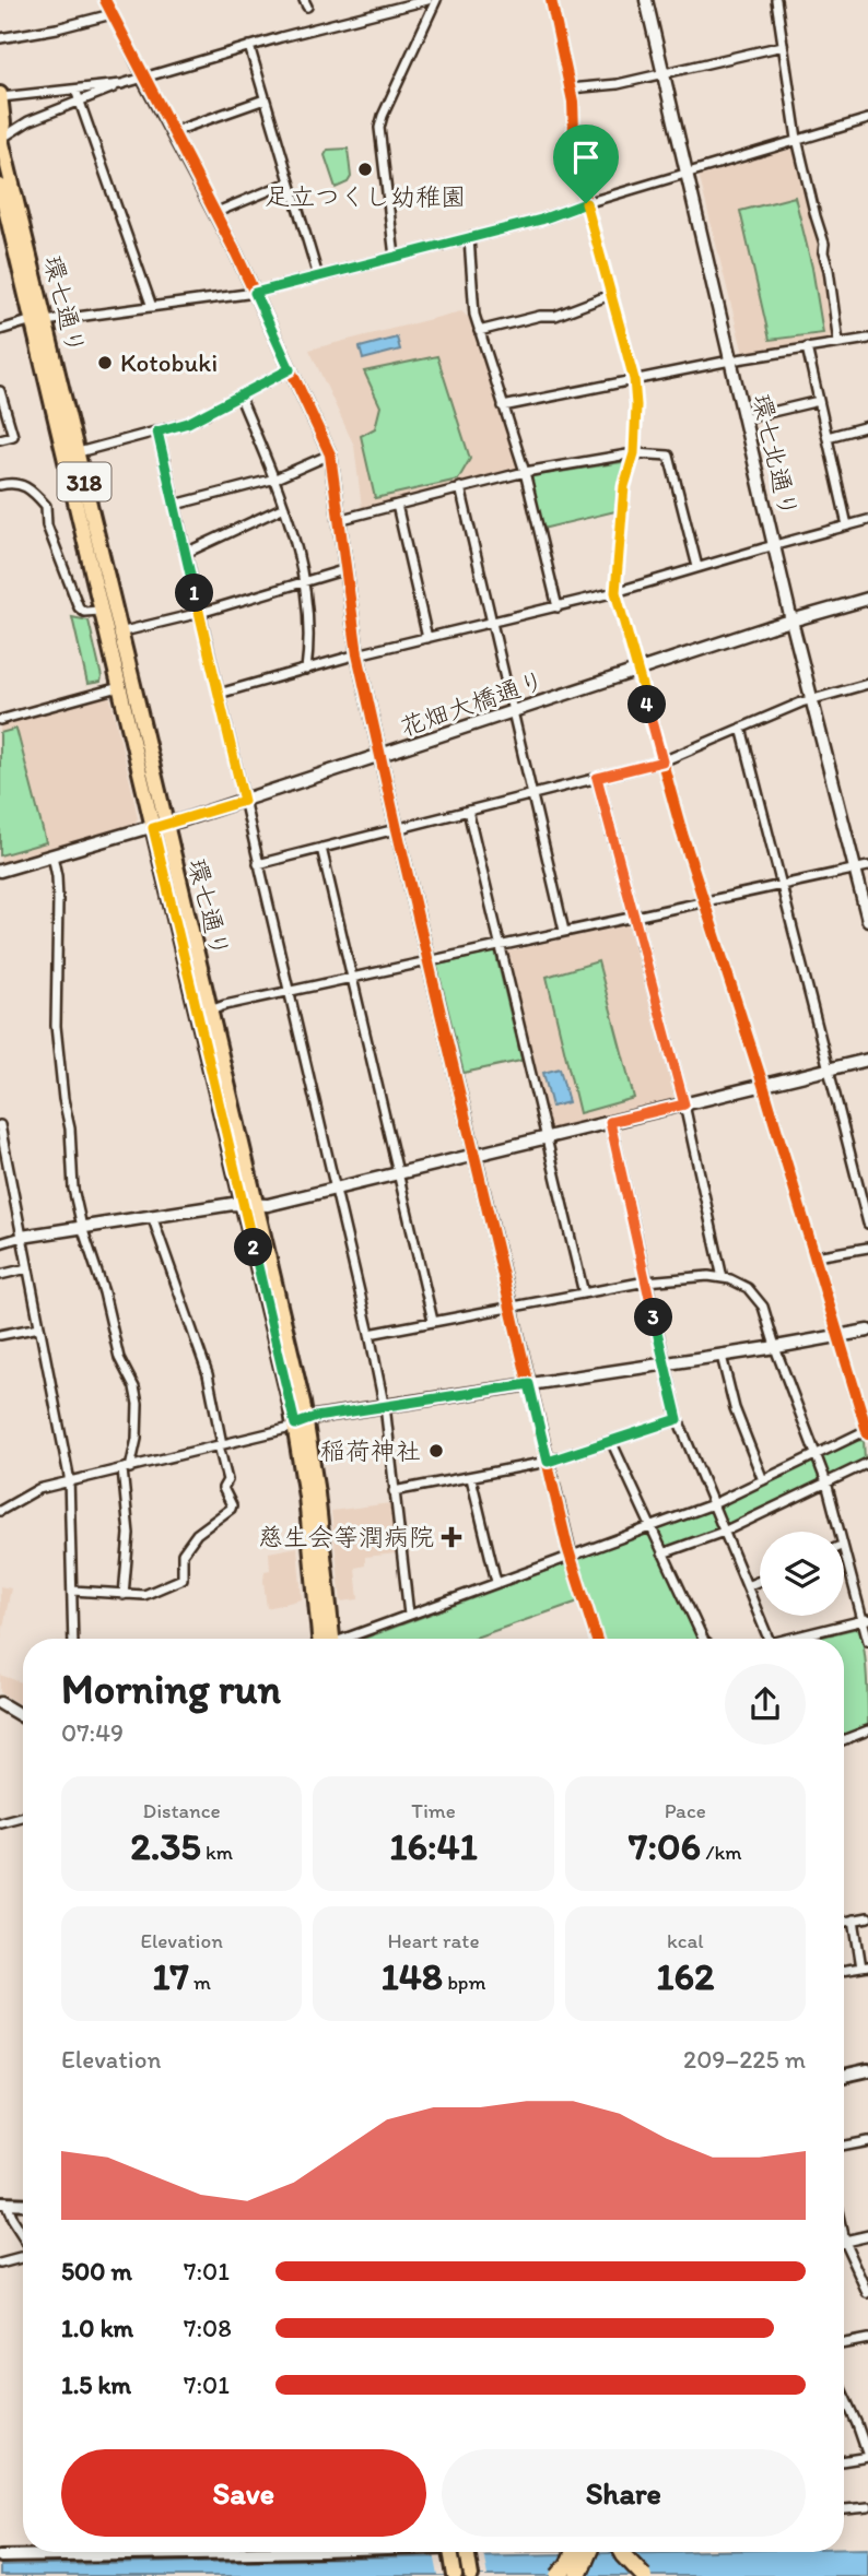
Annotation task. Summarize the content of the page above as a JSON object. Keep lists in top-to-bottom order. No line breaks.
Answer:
{"streets":{"main road":["環七通り","318"],"street":["環七北通り","花畑大橋通り"]},"crossings":[["環七通り","花畑大橋通り"],["環七北通り","花畑大橋通り"]],"places":{"other":["足立つくし幼稚園","Kotobuki","稲荷神社"],"health":["慈生会等潤病院"]},"page":{"pins":["1","4","2","3"],"heading":["Morning run","07:49"],"stats":[["Distance","2.35 km"],["Time","16:41"],["Pace","7:06 /km"],["Elevation","17 m"],["Heart rate","148 bpm"],["kcal","162"]],"chart":["Elevation","209–225 m"],"list":[{"name":"500 m","note":"7:01"},{"name":"1.0 km","note":"7:08"},{"name":"1.5 km","note":"7:01"}],"buttons":["Save","Share"]}}
